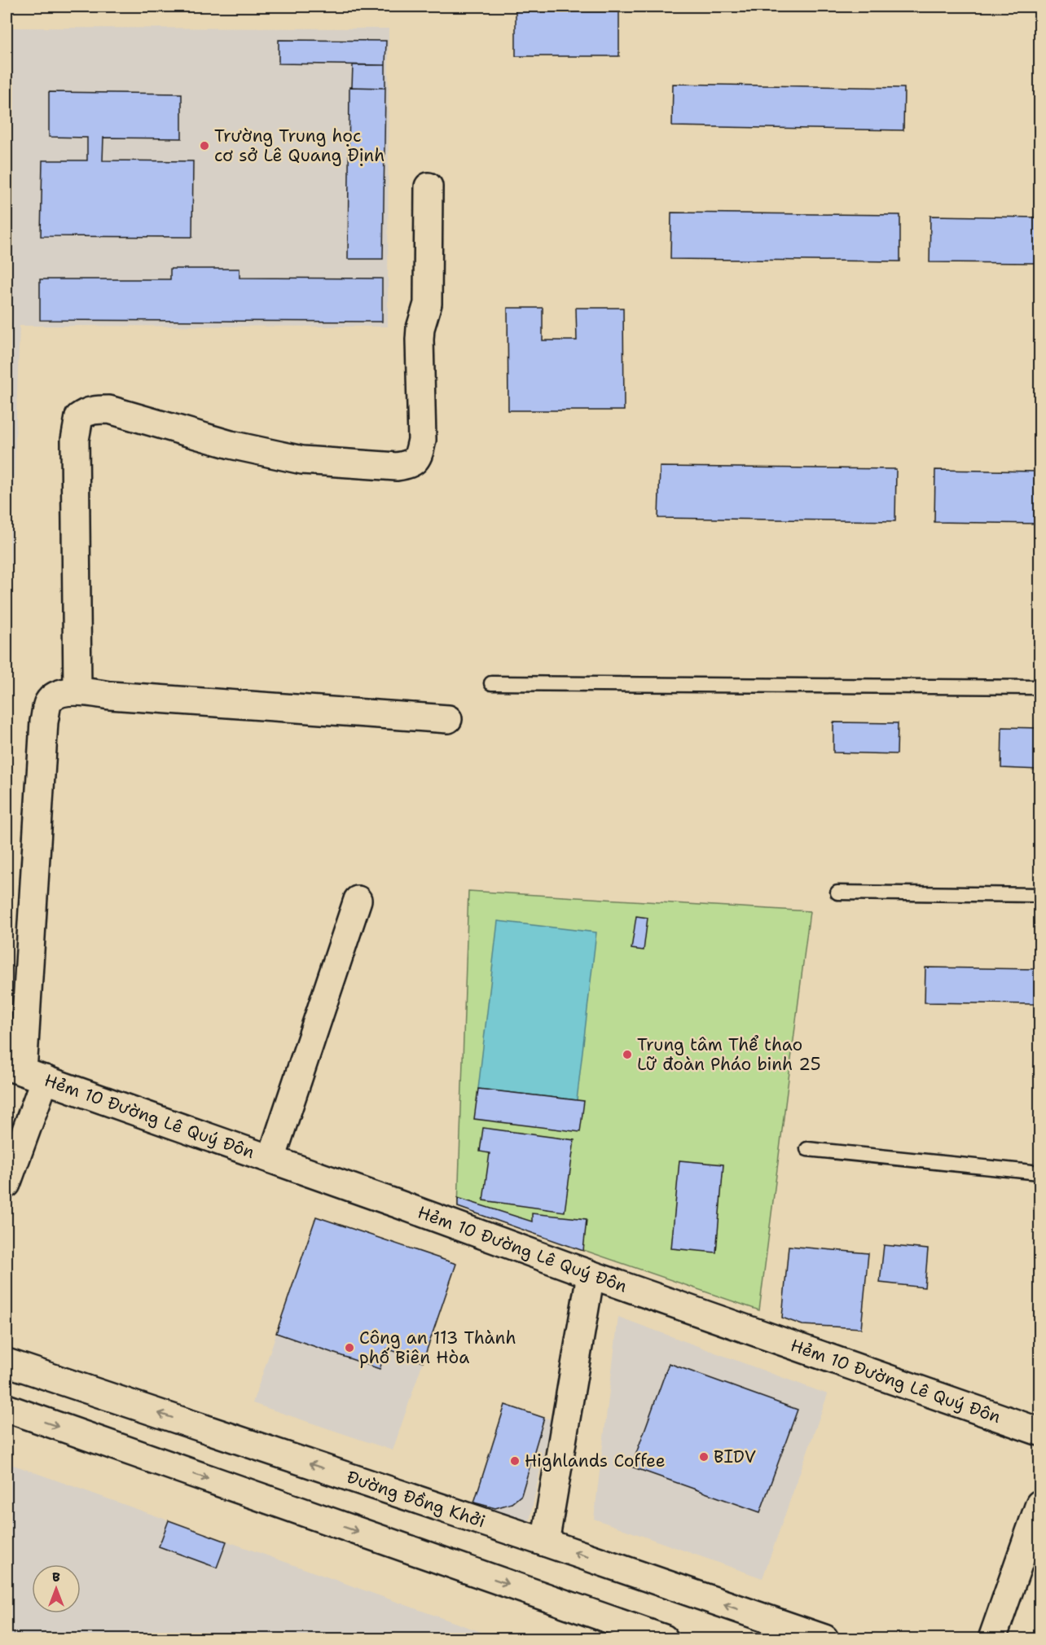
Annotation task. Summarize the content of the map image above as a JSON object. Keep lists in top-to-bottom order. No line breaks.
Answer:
{"streets":{"street":["Hẻm 10 Đường Lê Quý Đôn","Đường Đồng Khởi"]},"places":["Trường Trung học cơ sở Lê Quang Định","Trung tâm Thể thao Lữ đoàn Pháo binh 25","Công an 113 Thành phố Biên Hòa","BIDV","Highlands Coffee"],"north":"top"}
